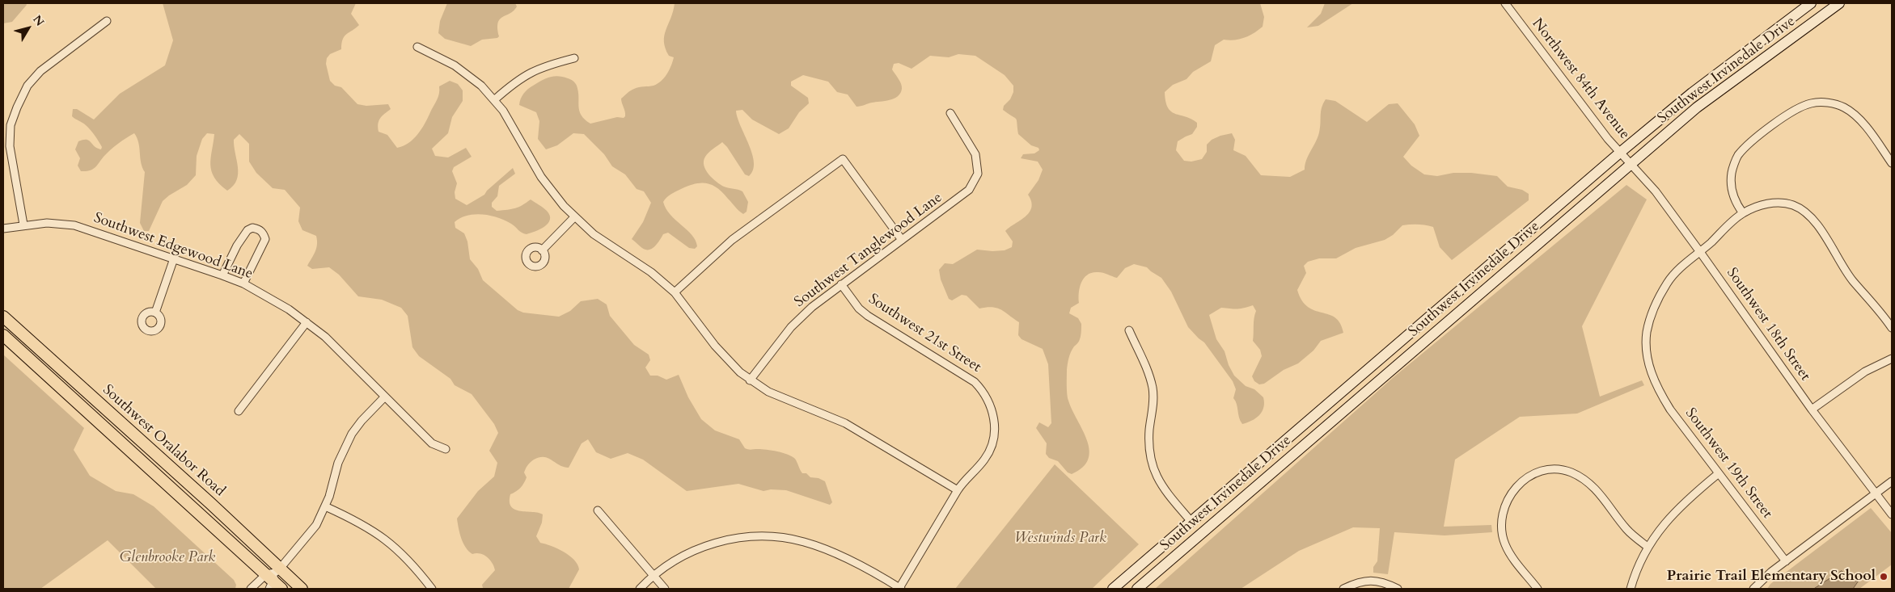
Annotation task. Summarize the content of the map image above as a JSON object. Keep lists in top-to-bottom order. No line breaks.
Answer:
{"streets":{"main road":["Southwest Irvinedale Drive","Southwest Oralabor Road"],"street":["Northwest 84th Avenue","Southwest Edgewood Lane","Southwest Tanglewood Lane","Southwest 18th Street","Southwest 21st Street","Southwest 19th Street"]},"crossings":[["Southwest Irvinedale Drive","Northwest 84th Avenue"],["Southwest Irvinedale Drive","Southwest 18th Street"],["Northwest 84th Avenue","Southwest 18th Street"],["Southwest Tanglewood Lane","Southwest 21st Street"],["Southwest 18th Street","Southwest 19th Street"]],"parks":["Westwinds Park","Glenbrooke Park"],"places":["Prairie Trail Elementary School"],"north":"top right"}
